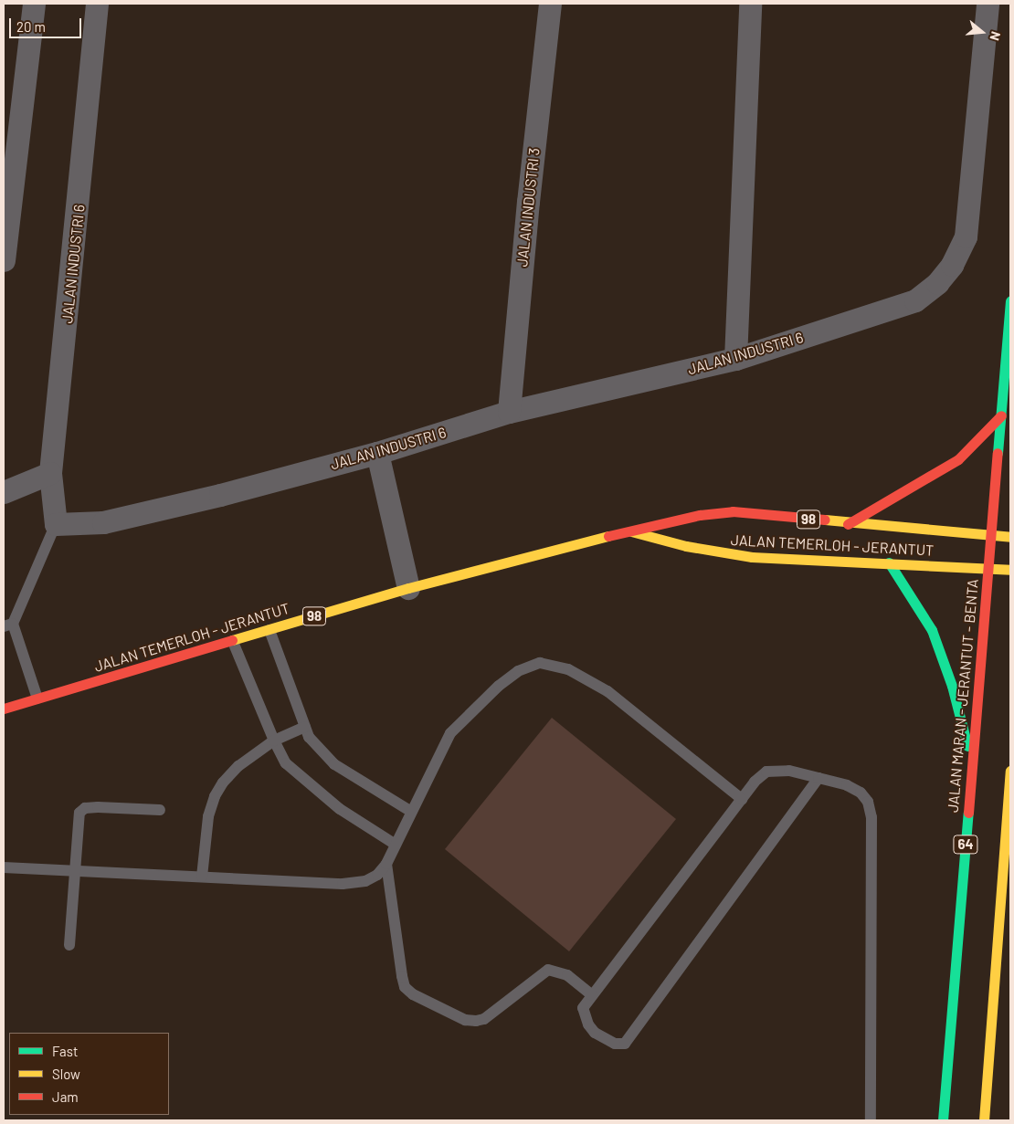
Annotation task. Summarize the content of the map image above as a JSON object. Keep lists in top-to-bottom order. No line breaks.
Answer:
{"streets":{"main road":["98","JALAN TEMERLOH - JERANTUT","JALAN MARAN - JERANTUT - BENTA","64"],"street":["JALAN INDUSTRI 3","JALAN INDUSTRI 6"]},"crossings":[["JALAN INDUSTRI 3","JALAN INDUSTRI 6"],["JALAN TEMERLOH - JERANTUT","JALAN MARAN - JERANTUT - BENTA"]],"legend":["Fast","Slow","Jam"],"scale_bar":"20 m","north":"right"}
